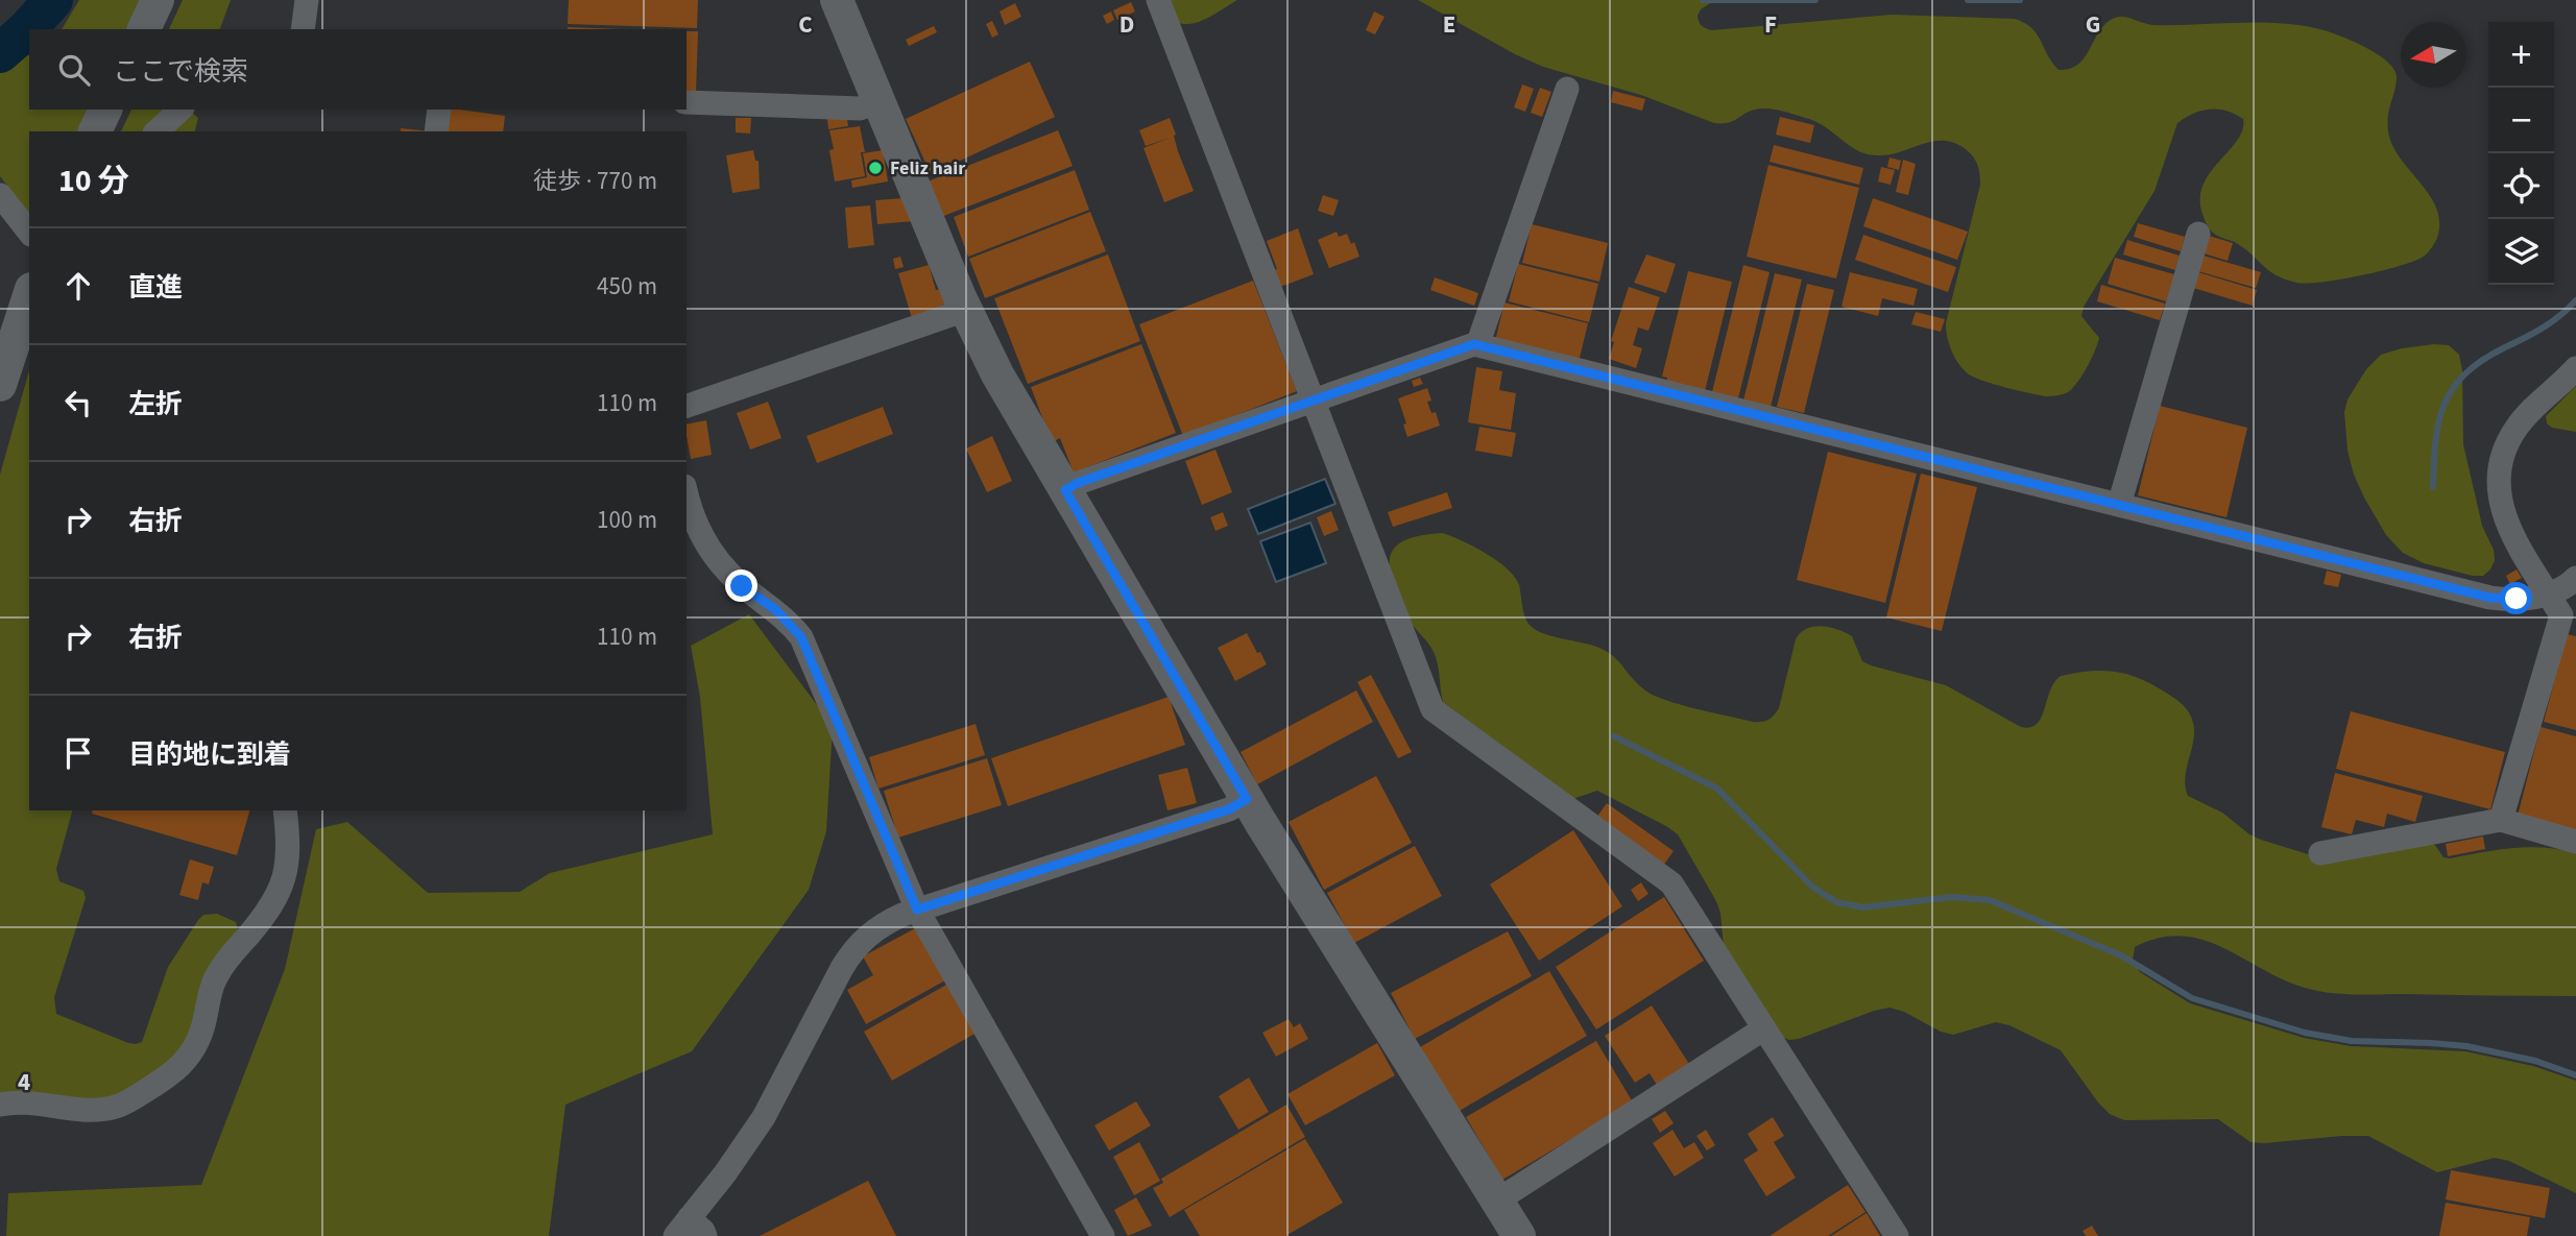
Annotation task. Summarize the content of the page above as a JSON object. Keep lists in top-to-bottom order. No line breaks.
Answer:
{"places":["Feliz hair"],"north":"left","page":{"map_buttons":["+","−"],"search":"ここで検索","heading":["10 分","徒歩 · 770 m"],"list":[["直進","450 m"],["左折","110 m"],["右折","100 m"],["右折","110 m"],"目的地に到着"]},"grid":{"columns":["C","D","E","F","G"],"rows":["4"]}}
